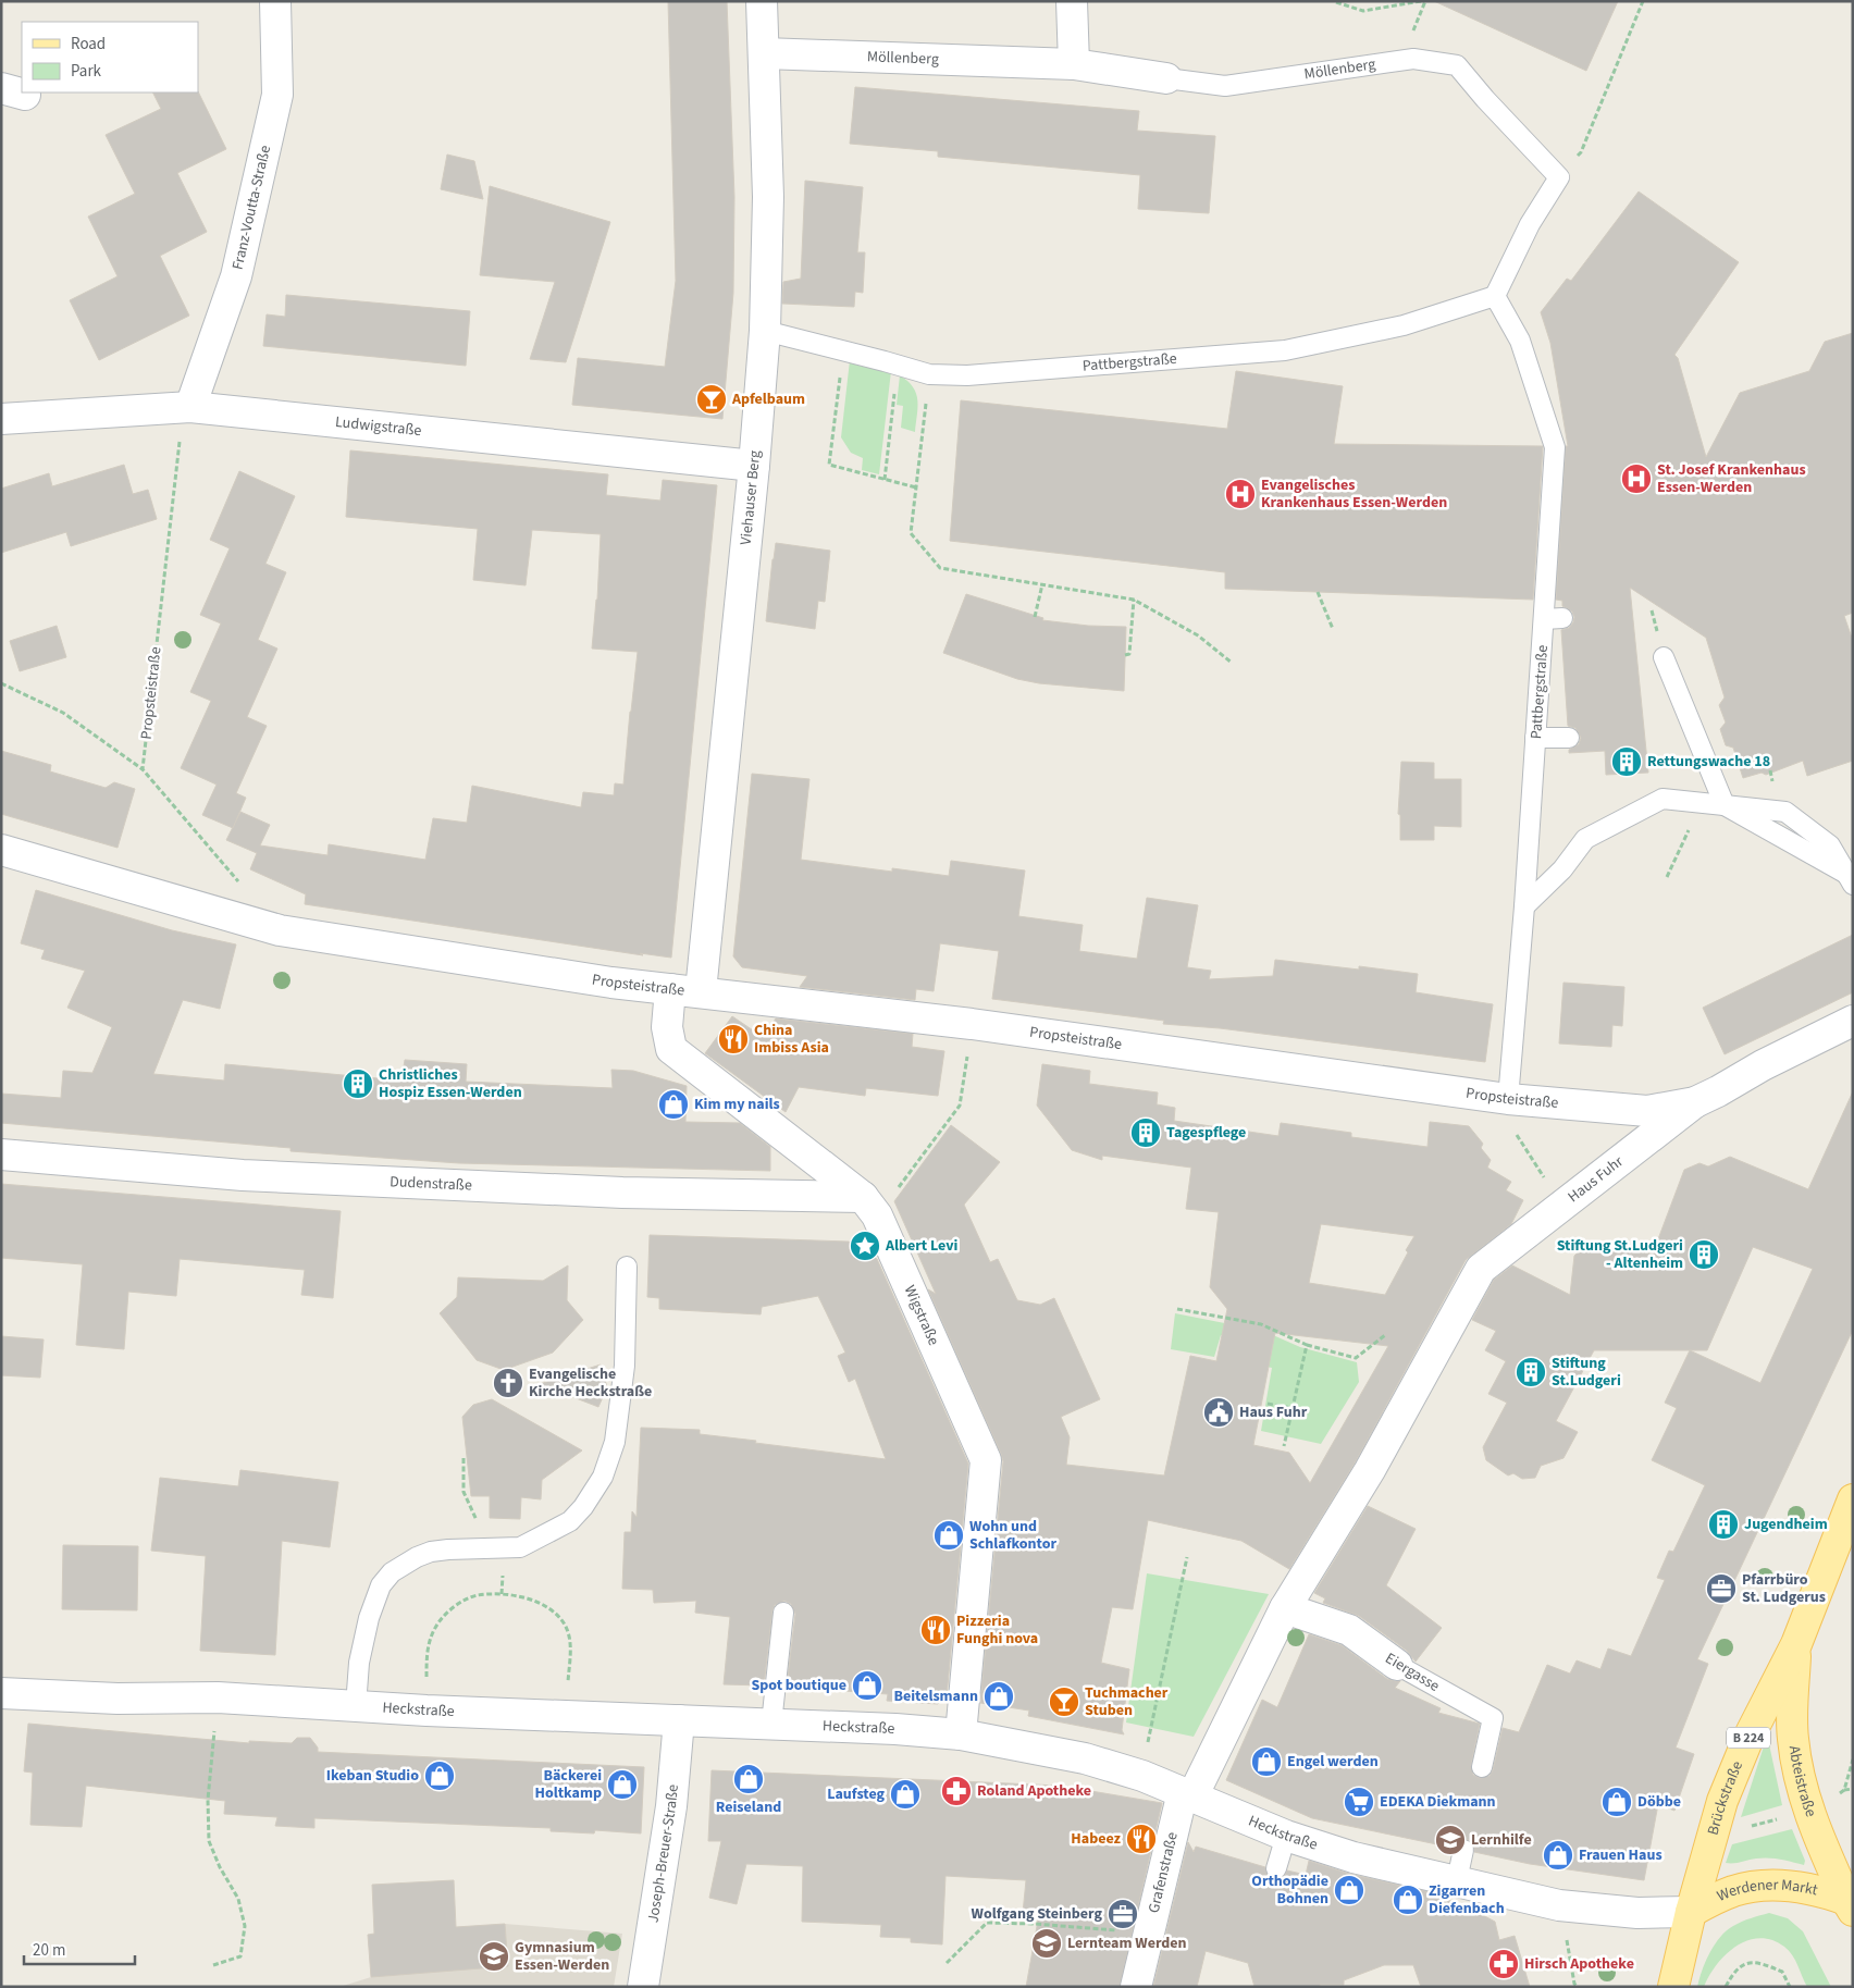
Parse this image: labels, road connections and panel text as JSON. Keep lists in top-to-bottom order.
{
  "streets": {
    "main road": [
      "B 224",
      "Abteistraße",
      "Brückstraße",
      "Werdener Markt"
    ],
    "street": [
      "Möllenberg",
      "Franz-Voutta-Straße",
      "Ludwigstraße",
      "Viehauser Berg",
      "Propsteistraße",
      "Haus Fuhr",
      "Dudenstraße",
      "Wigstraße",
      "Eiergasse",
      "Heckstraße",
      "Joseph-Breuer-Straße",
      "Grafenstraße"
    ],
    "lane": ["Pattbergstraße"]
  },
  "crossings": [
    ["Möllenberg", "Viehauser Berg"],
    ["Franz-Voutta-Straße", "Ludwigstraße"],
    ["Franz-Voutta-Straße", "Propsteistraße"],
    ["Pattbergstraße", "Viehauser Berg"],
    ["Pattbergstraße", "Propsteistraße"],
    ["Ludwigstraße", "Viehauser Berg"],
    ["Ludwigstraße", "Propsteistraße"],
    ["Viehauser Berg", "Propsteistraße"],
    ["Propsteistraße", "Haus Fuhr"],
    ["Propsteistraße", "Wigstraße"],
    ["Haus Fuhr", "Eiergasse"],
    ["Haus Fuhr", "Heckstraße"],
    ["Haus Fuhr", "Grafenstraße"],
    ["Dudenstraße", "Wigstraße"],
    ["Wigstraße", "Heckstraße"],
    ["Heckstraße", "Brückstraße"],
    ["Heckstraße", "Joseph-Breuer-Straße"],
    ["Heckstraße", "Grafenstraße"],
    ["Heckstraße", "Werdener Markt"],
    ["Abteistraße", "Brückstraße"],
    ["Abteistraße", "Werdener Markt"],
    ["Brückstraße", "Werdener Markt"]
  ],
  "places": {
    "bar": ["Apfelbaum", "Tuchmacher Stuben"],
    "hospital": ["St. Josef Krankenhaus Essen-Werden", "Evangelisches Krankenhaus Essen-Werden"],
    "building": [
      "Rettungswache 18",
      "Christliches Hospiz Essen-Werden",
      "Tagespflege",
      "Stiftung St.Ludgeri - Altenheim",
      "Stiftung St.Ludgeri",
      "Jugendheim"
    ],
    "restaurant": ["China Imbiss Asia", "Pizzeria Funghi nova", "Habeez"],
    "shop": [
      "Kim my nails",
      "Wohn und Schlafkontor",
      "Spot boutique",
      "Beitelsmann",
      "Engel werden",
      "Ikeban Studio",
      "Reiseland",
      "Bäckerei Holtkamp",
      "Laufsteg",
      "Döbbe",
      "Frauen Haus",
      "Orthopädie Bohnen",
      "Zigarren Diefenbach"
    ],
    "place": ["Albert Levi"],
    "church": ["Evangelische Kirche Heckstraße"],
    "public building": ["Haus Fuhr"],
    "office": ["Pfarrbüro St. Ludgerus", "Wolfgang Steinberg"],
    "pharmacy": ["Roland Apotheke", "Hirsch Apotheke"],
    "supermarket": ["EDEKA Diekmann"],
    "school or university": ["Lernhilfe", "Lernteam Werden", "Gymnasium Essen-Werden"]
  },
  "legend": ["Road", "Park"],
  "scale_bar": "20 m"
}
